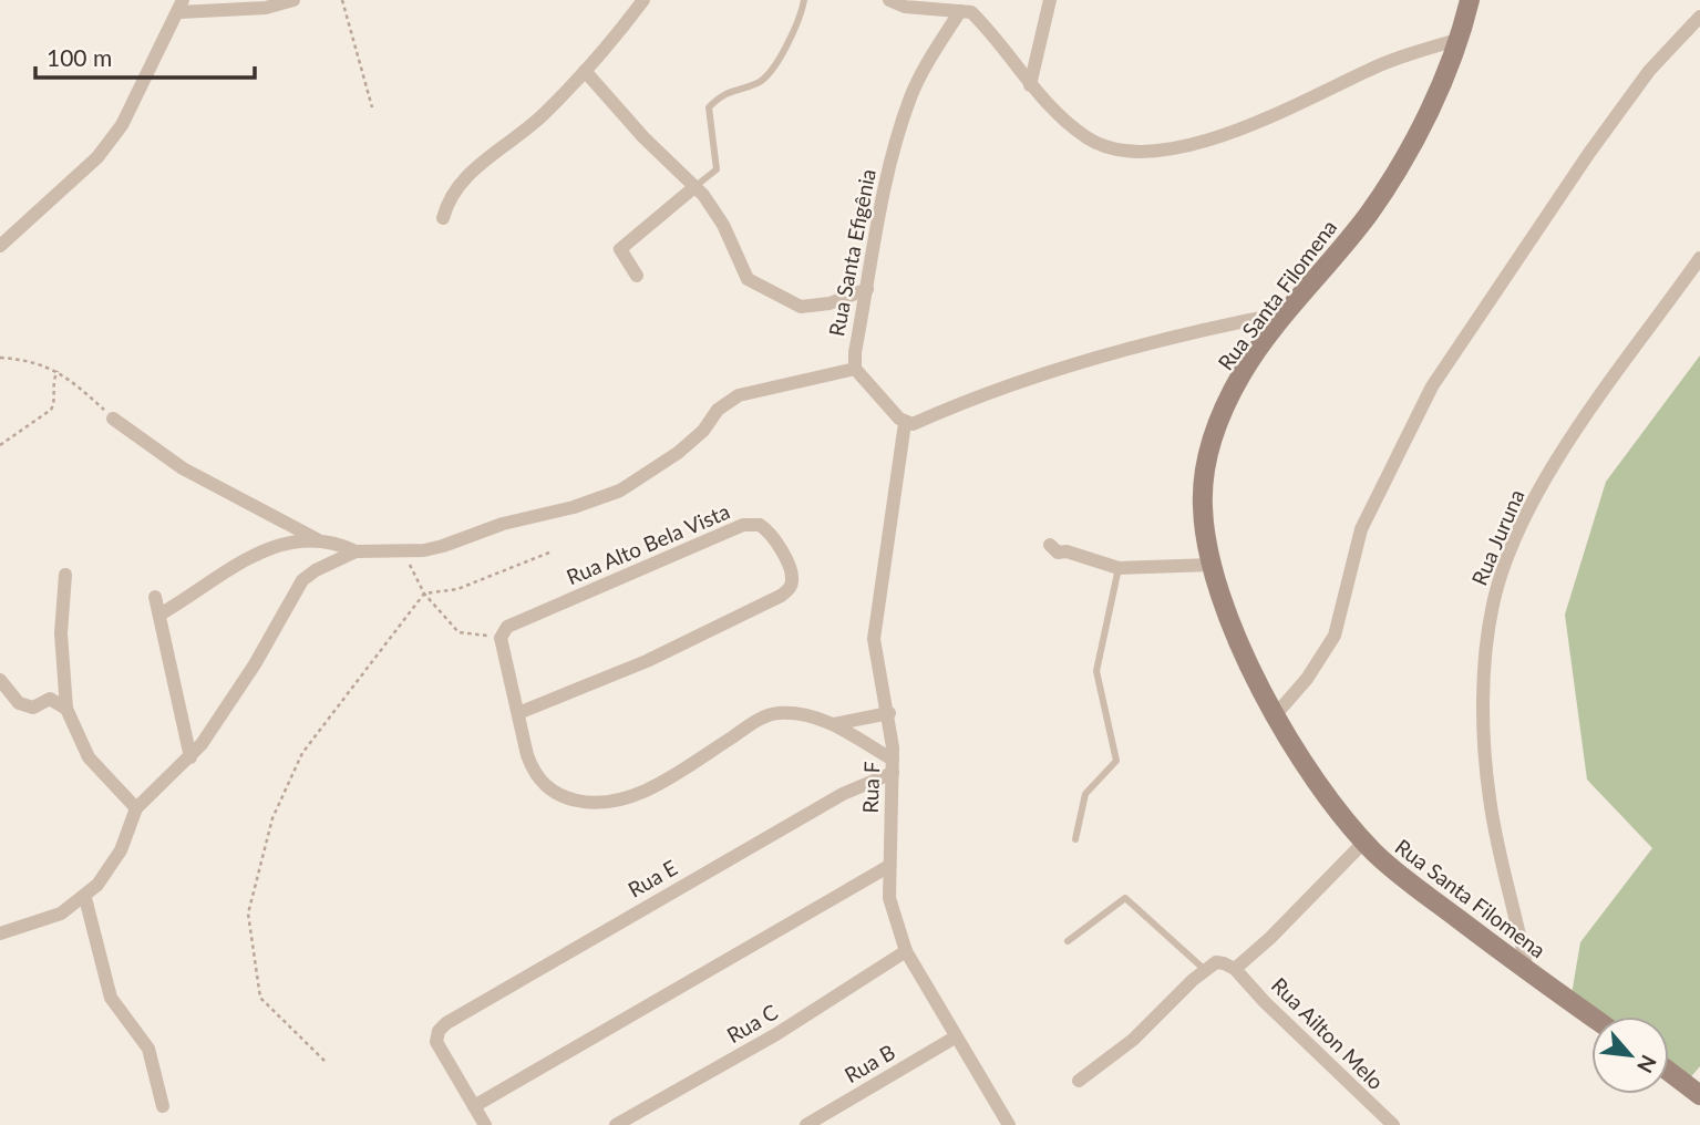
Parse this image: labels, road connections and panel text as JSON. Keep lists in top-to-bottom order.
{
  "streets": {
    "main road": ["Rua Santa Filomena"],
    "street": [
      "Rua Santa Efigênia",
      "Rua Juruna",
      "Rua Alto Bela Vista",
      "Rua F",
      "Rua E",
      "Rua C",
      "Rua Ailton Melo",
      "Rua B"
    ]
  },
  "crossings": [
    ["Rua Santa Efigênia", "Rua F"],
    ["Rua Santa Filomena", "Rua Juruna"],
    ["Rua F", "Rua E"],
    ["Rua F", "Rua C"],
    ["Rua F", "Rua B"]
  ],
  "scale_bar": "100 m",
  "north": "bottom right"
}
